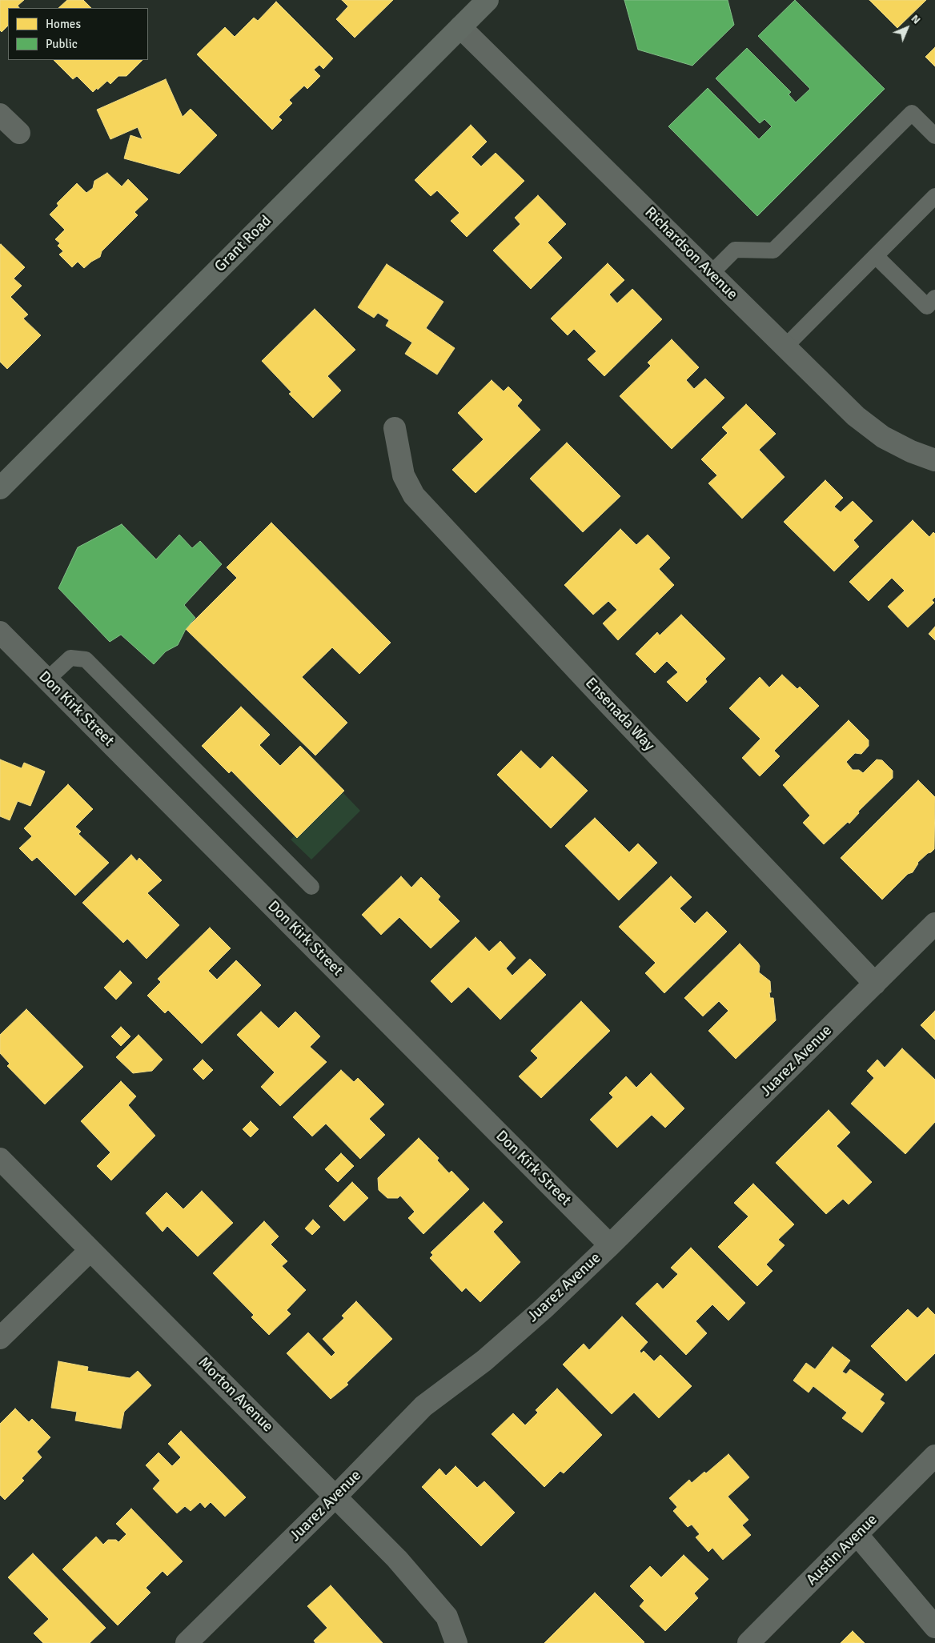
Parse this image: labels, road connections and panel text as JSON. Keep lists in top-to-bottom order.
{
  "streets": {
    "main road": ["Grant Road"],
    "street": [
      "Richardson Avenue",
      "Don Kirk Street",
      "Ensenada Way",
      "Juarez Avenue",
      "Morton Avenue",
      "Austin Avenue"
    ]
  },
  "crossings": [
    ["Grant Road", "Richardson Avenue"],
    ["Don Kirk Street", "Juarez Avenue"],
    ["Ensenada Way", "Juarez Avenue"],
    ["Juarez Avenue", "Morton Avenue"]
  ],
  "legend": ["Homes", "Public"],
  "north": "top right"
}
